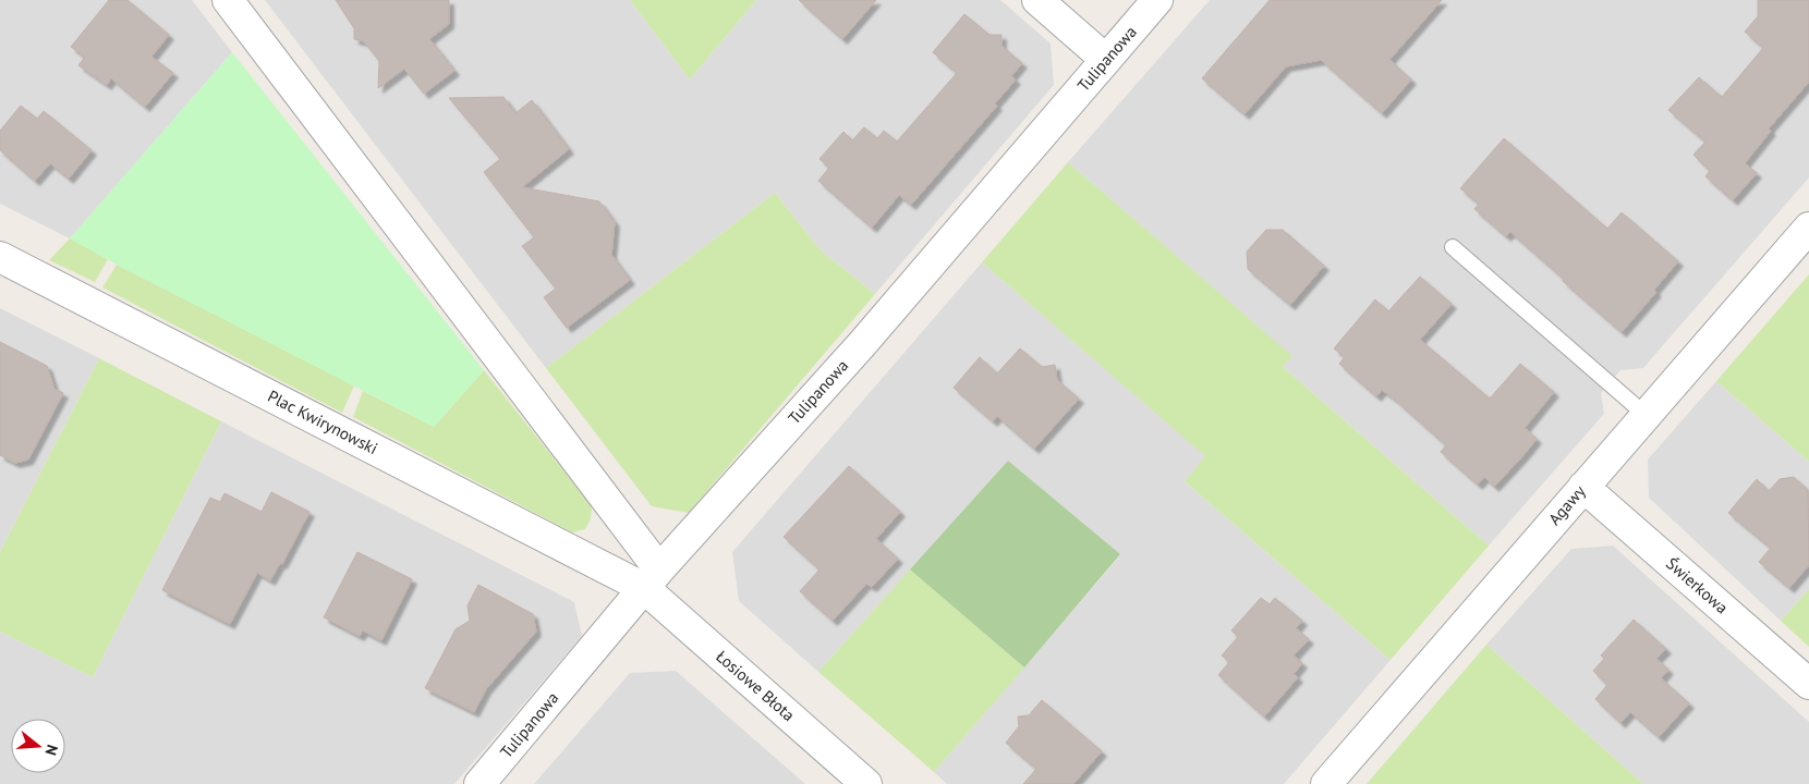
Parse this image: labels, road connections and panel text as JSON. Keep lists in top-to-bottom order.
{
  "streets": {
    "street": [
      "Tulipanowa",
      "Plac Kwirynowski",
      "Agawy",
      "Świerkowa",
      "Łosiowe Błota"
    ]
  },
  "crossings": [
    ["Tulipanowa", "Plac Kwirynowski"],
    ["Tulipanowa", "Łosiowe Błota"],
    ["Plac Kwirynowski", "Łosiowe Błota"],
    ["Agawy", "Świerkowa"]
  ],
  "north": "right"
}
